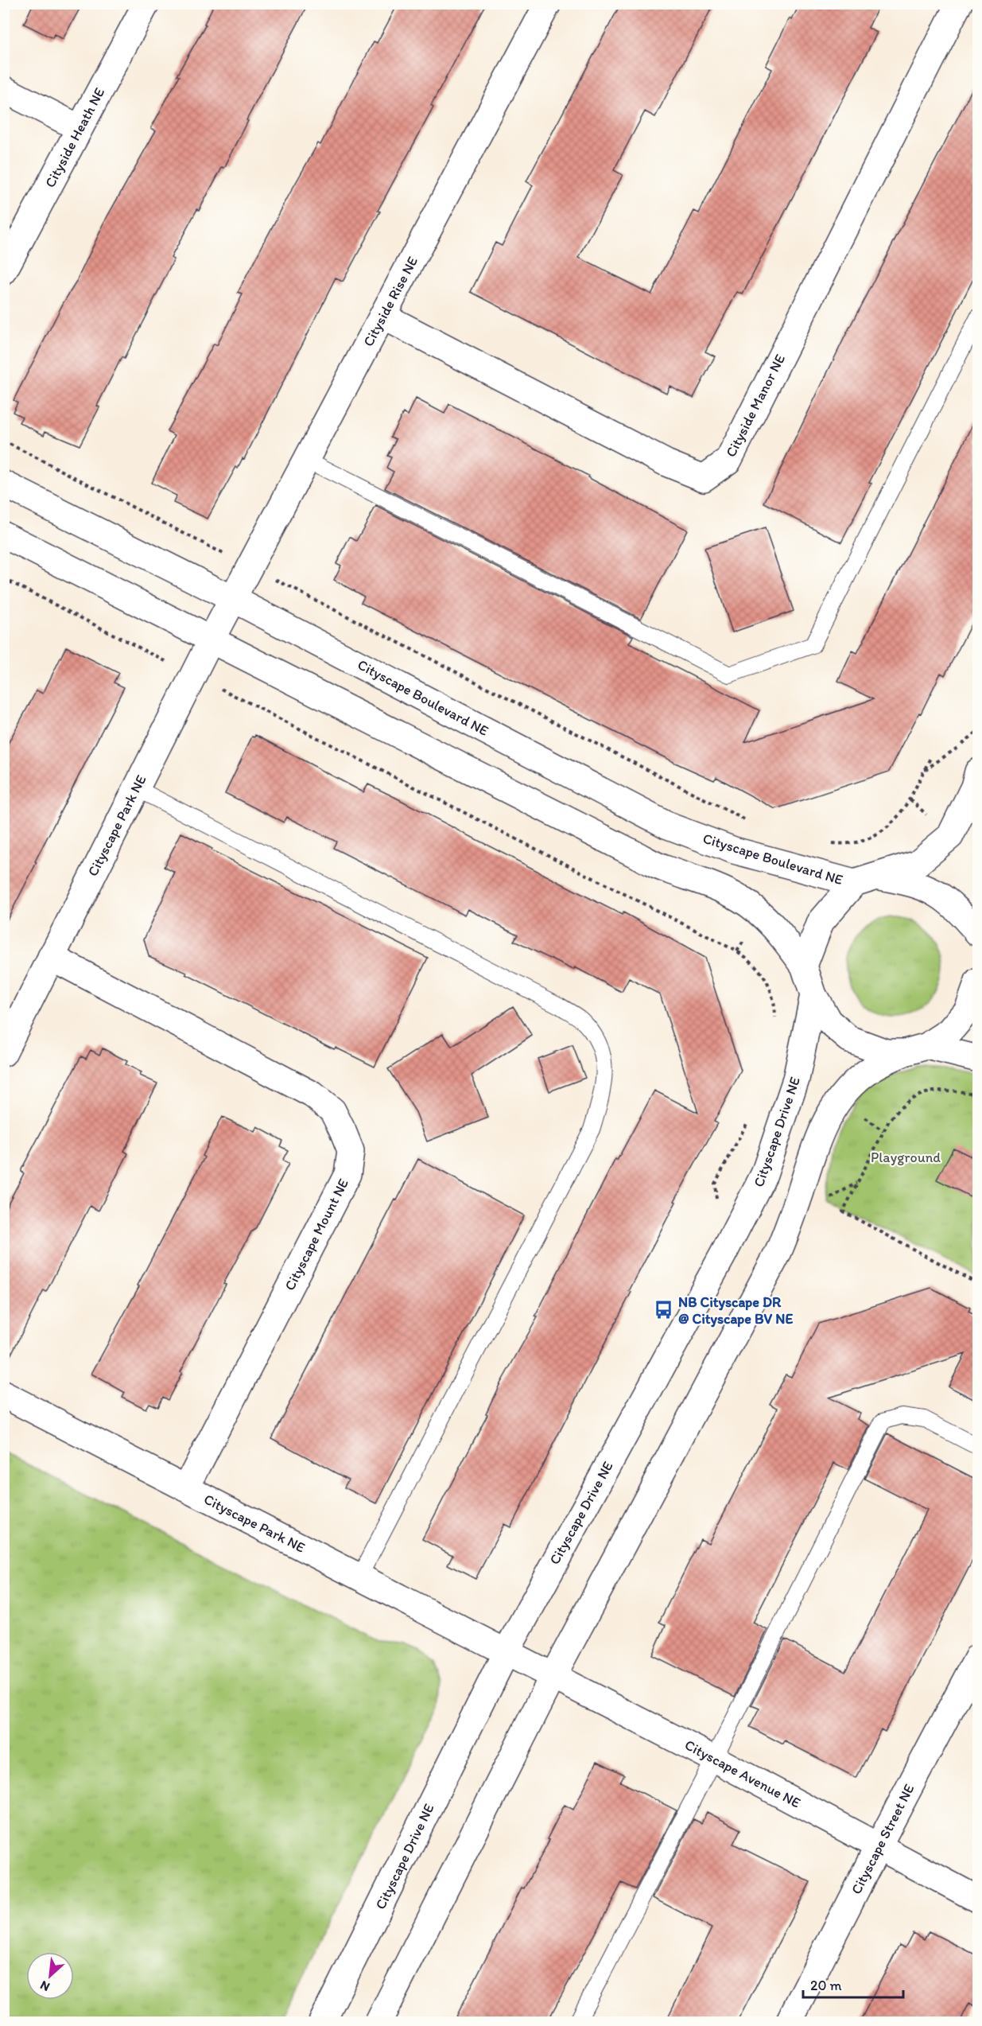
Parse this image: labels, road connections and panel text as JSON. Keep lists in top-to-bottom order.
{
  "streets": {
    "street": [
      "Cityside Heath NE",
      "Cityside Rise NE",
      "Cityside Manor NE",
      "Cityscape Boulevard NE",
      "Cityscape Park NE",
      "Cityscape Drive NE",
      "Cityscape Mount NE",
      "Cityscape Avenue NE",
      "Cityscape Street NE"
    ]
  },
  "crossings": [
    ["Cityside Rise NE", "Cityside Manor NE"],
    ["Cityside Rise NE", "Cityscape Boulevard NE"],
    ["Cityside Rise NE", "Cityscape Park NE"],
    ["Cityscape Boulevard NE", "Cityscape Park NE"],
    ["Cityscape Park NE", "Cityscape Drive NE"],
    ["Cityscape Park NE", "Cityscape Mount NE"],
    ["Cityscape Park NE", "Cityscape Avenue NE"],
    ["Cityscape Drive NE", "Cityscape Avenue NE"],
    ["Cityscape Avenue NE", "Cityscape Street NE"]
  ],
  "parks": ["Playground"],
  "places": {
    "bus stop": ["NB Cityscape DR @ Cityscape BV NE"]
  },
  "scale_bar": "20 m",
  "north": "bottom left"
}
